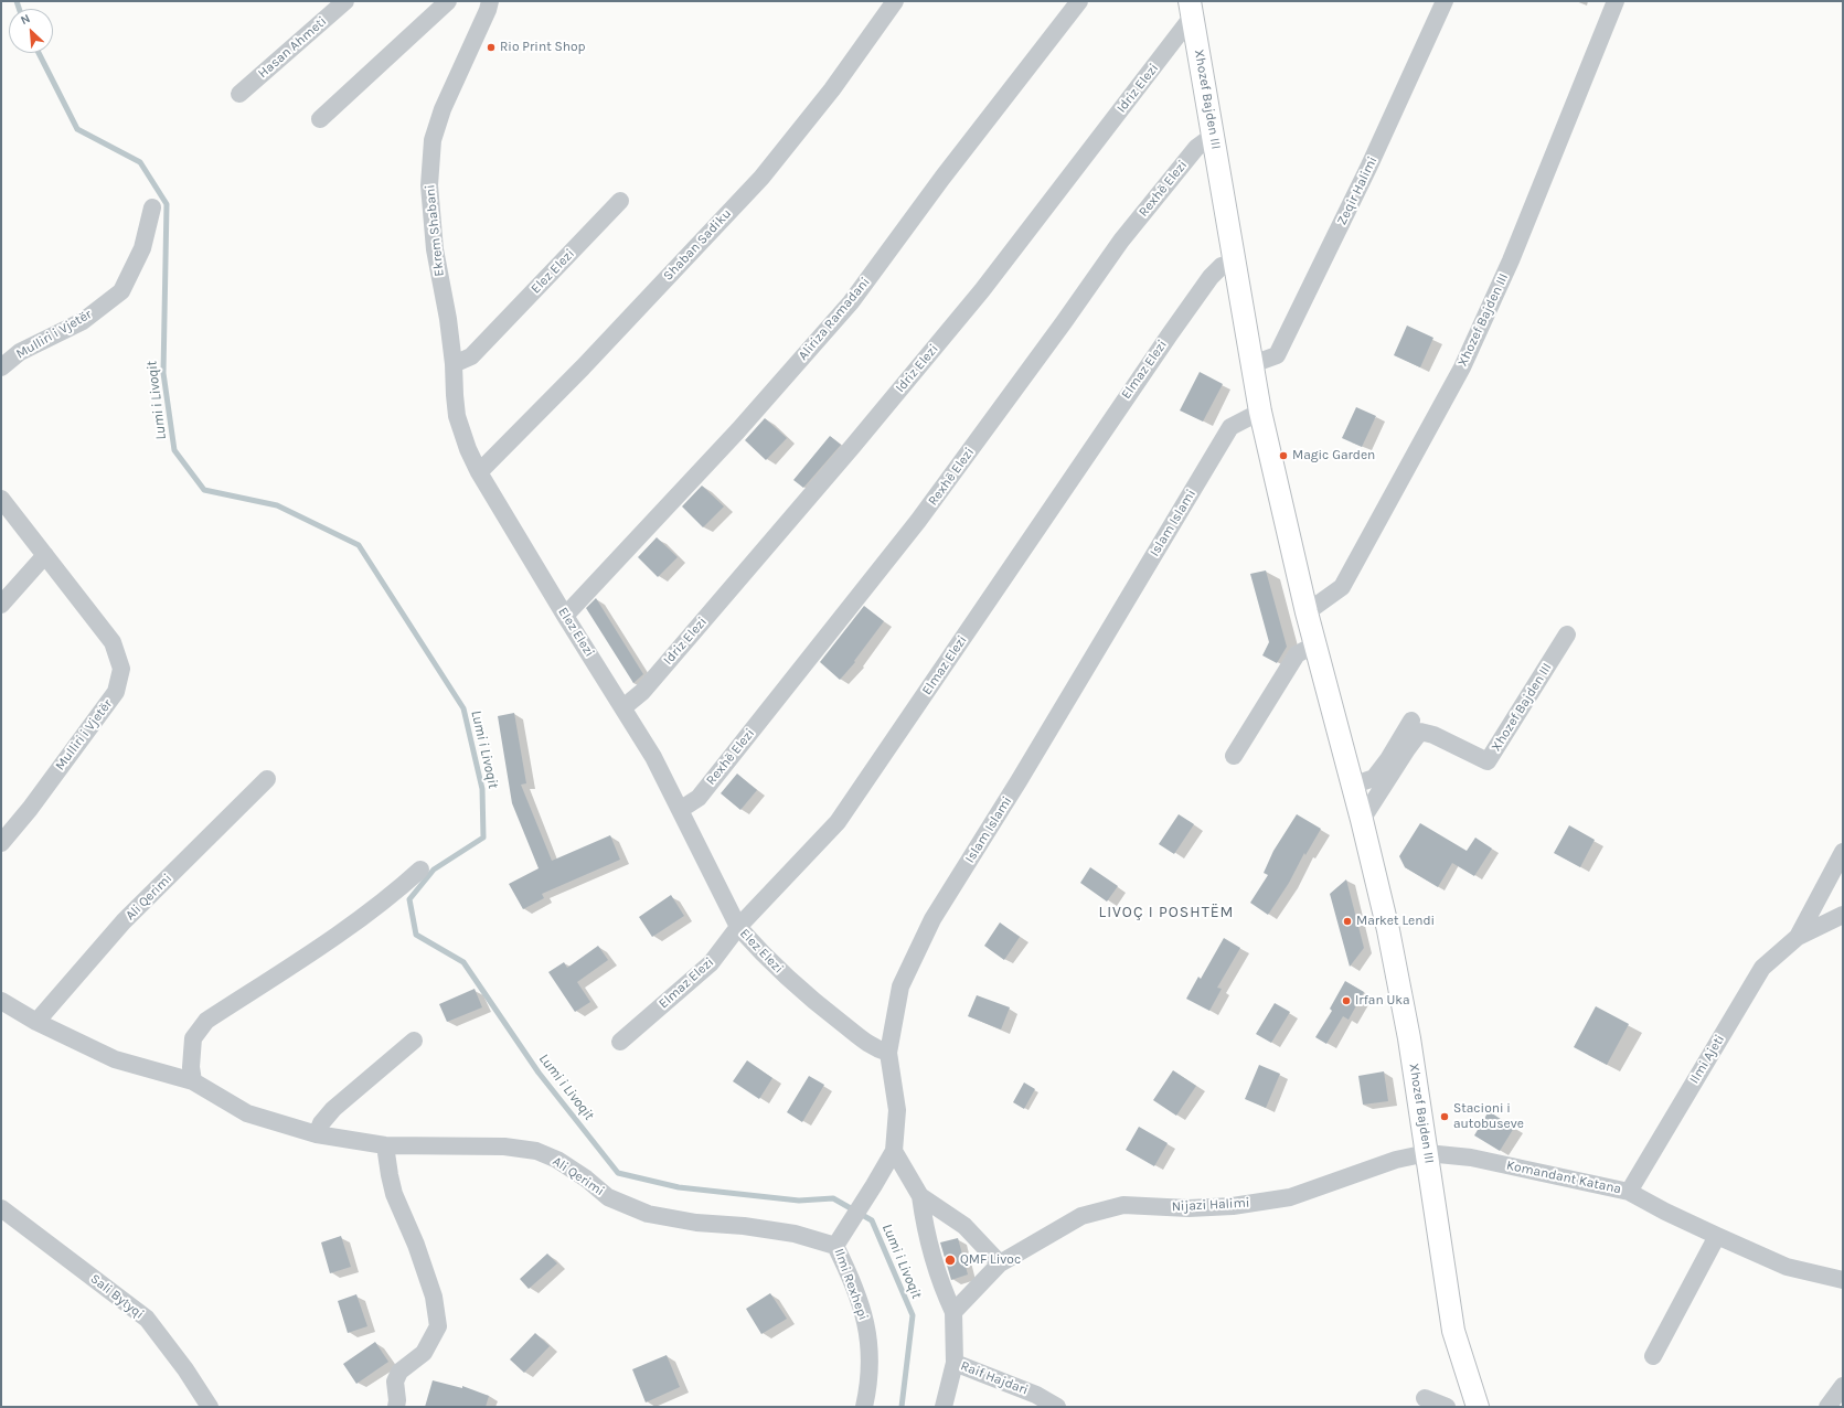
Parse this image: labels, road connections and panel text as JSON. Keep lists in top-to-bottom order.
{
  "streets": {
    "main road": ["Xhozef Bajden III"],
    "street": [
      "Hasan Ahmeti",
      "Idriz Elezi",
      "Rexhë Elezi",
      "Zeqir Halimi",
      "Ekrem Shabani",
      "Shaban Sadiku",
      "Elez Elezi",
      "Aliriza Ramadani",
      "Mulliri i Vjetër",
      "Elmaz Elezi",
      "Islam Islami",
      "Ali Qerimi",
      "Ilmi Ajeti",
      "Komandant Katana",
      "Nijazi Halimi",
      "Ilmi Rexhepi",
      "Sali Bytyqi",
      "Raif Hajdari"
    ]
  },
  "crossings": [
    ["Idriz Elezi", "Xhozef Bajden III"],
    ["Idriz Elezi", "Elez Elezi"],
    ["Xhozef Bajden III", "Rexhë Elezi"],
    ["Xhozef Bajden III", "Zeqir Halimi"],
    ["Xhozef Bajden III", "Elmaz Elezi"],
    ["Xhozef Bajden III", "Islam Islami"],
    ["Xhozef Bajden III", "Komandant Katana"],
    ["Xhozef Bajden III", "Nijazi Halimi"],
    ["Rexhë Elezi", "Elez Elezi"],
    ["Ekrem Shabani", "Elez Elezi"],
    ["Shaban Sadiku", "Elez Elezi"],
    ["Elez Elezi", "Aliriza Ramadani"],
    ["Elez Elezi", "Elmaz Elezi"],
    ["Elez Elezi", "Islam Islami"],
    ["Islam Islami", "Ilmi Rexhepi"],
    ["Ali Qerimi", "Ilmi Rexhepi"],
    ["Ilmi Ajeti", "Komandant Katana"],
    ["Komandant Katana", "Nijazi Halimi"]
  ],
  "districts": ["LIVOÇ I POSHTËM"],
  "water": ["Lumi i Livoqit"],
  "places": [
    "Rio Print Shop",
    "Magic Garden",
    "Market Lendi",
    "Irfan Uka",
    "Stacioni i autobuseve",
    "QMF Livoc"
  ],
  "north": "top left"
}
